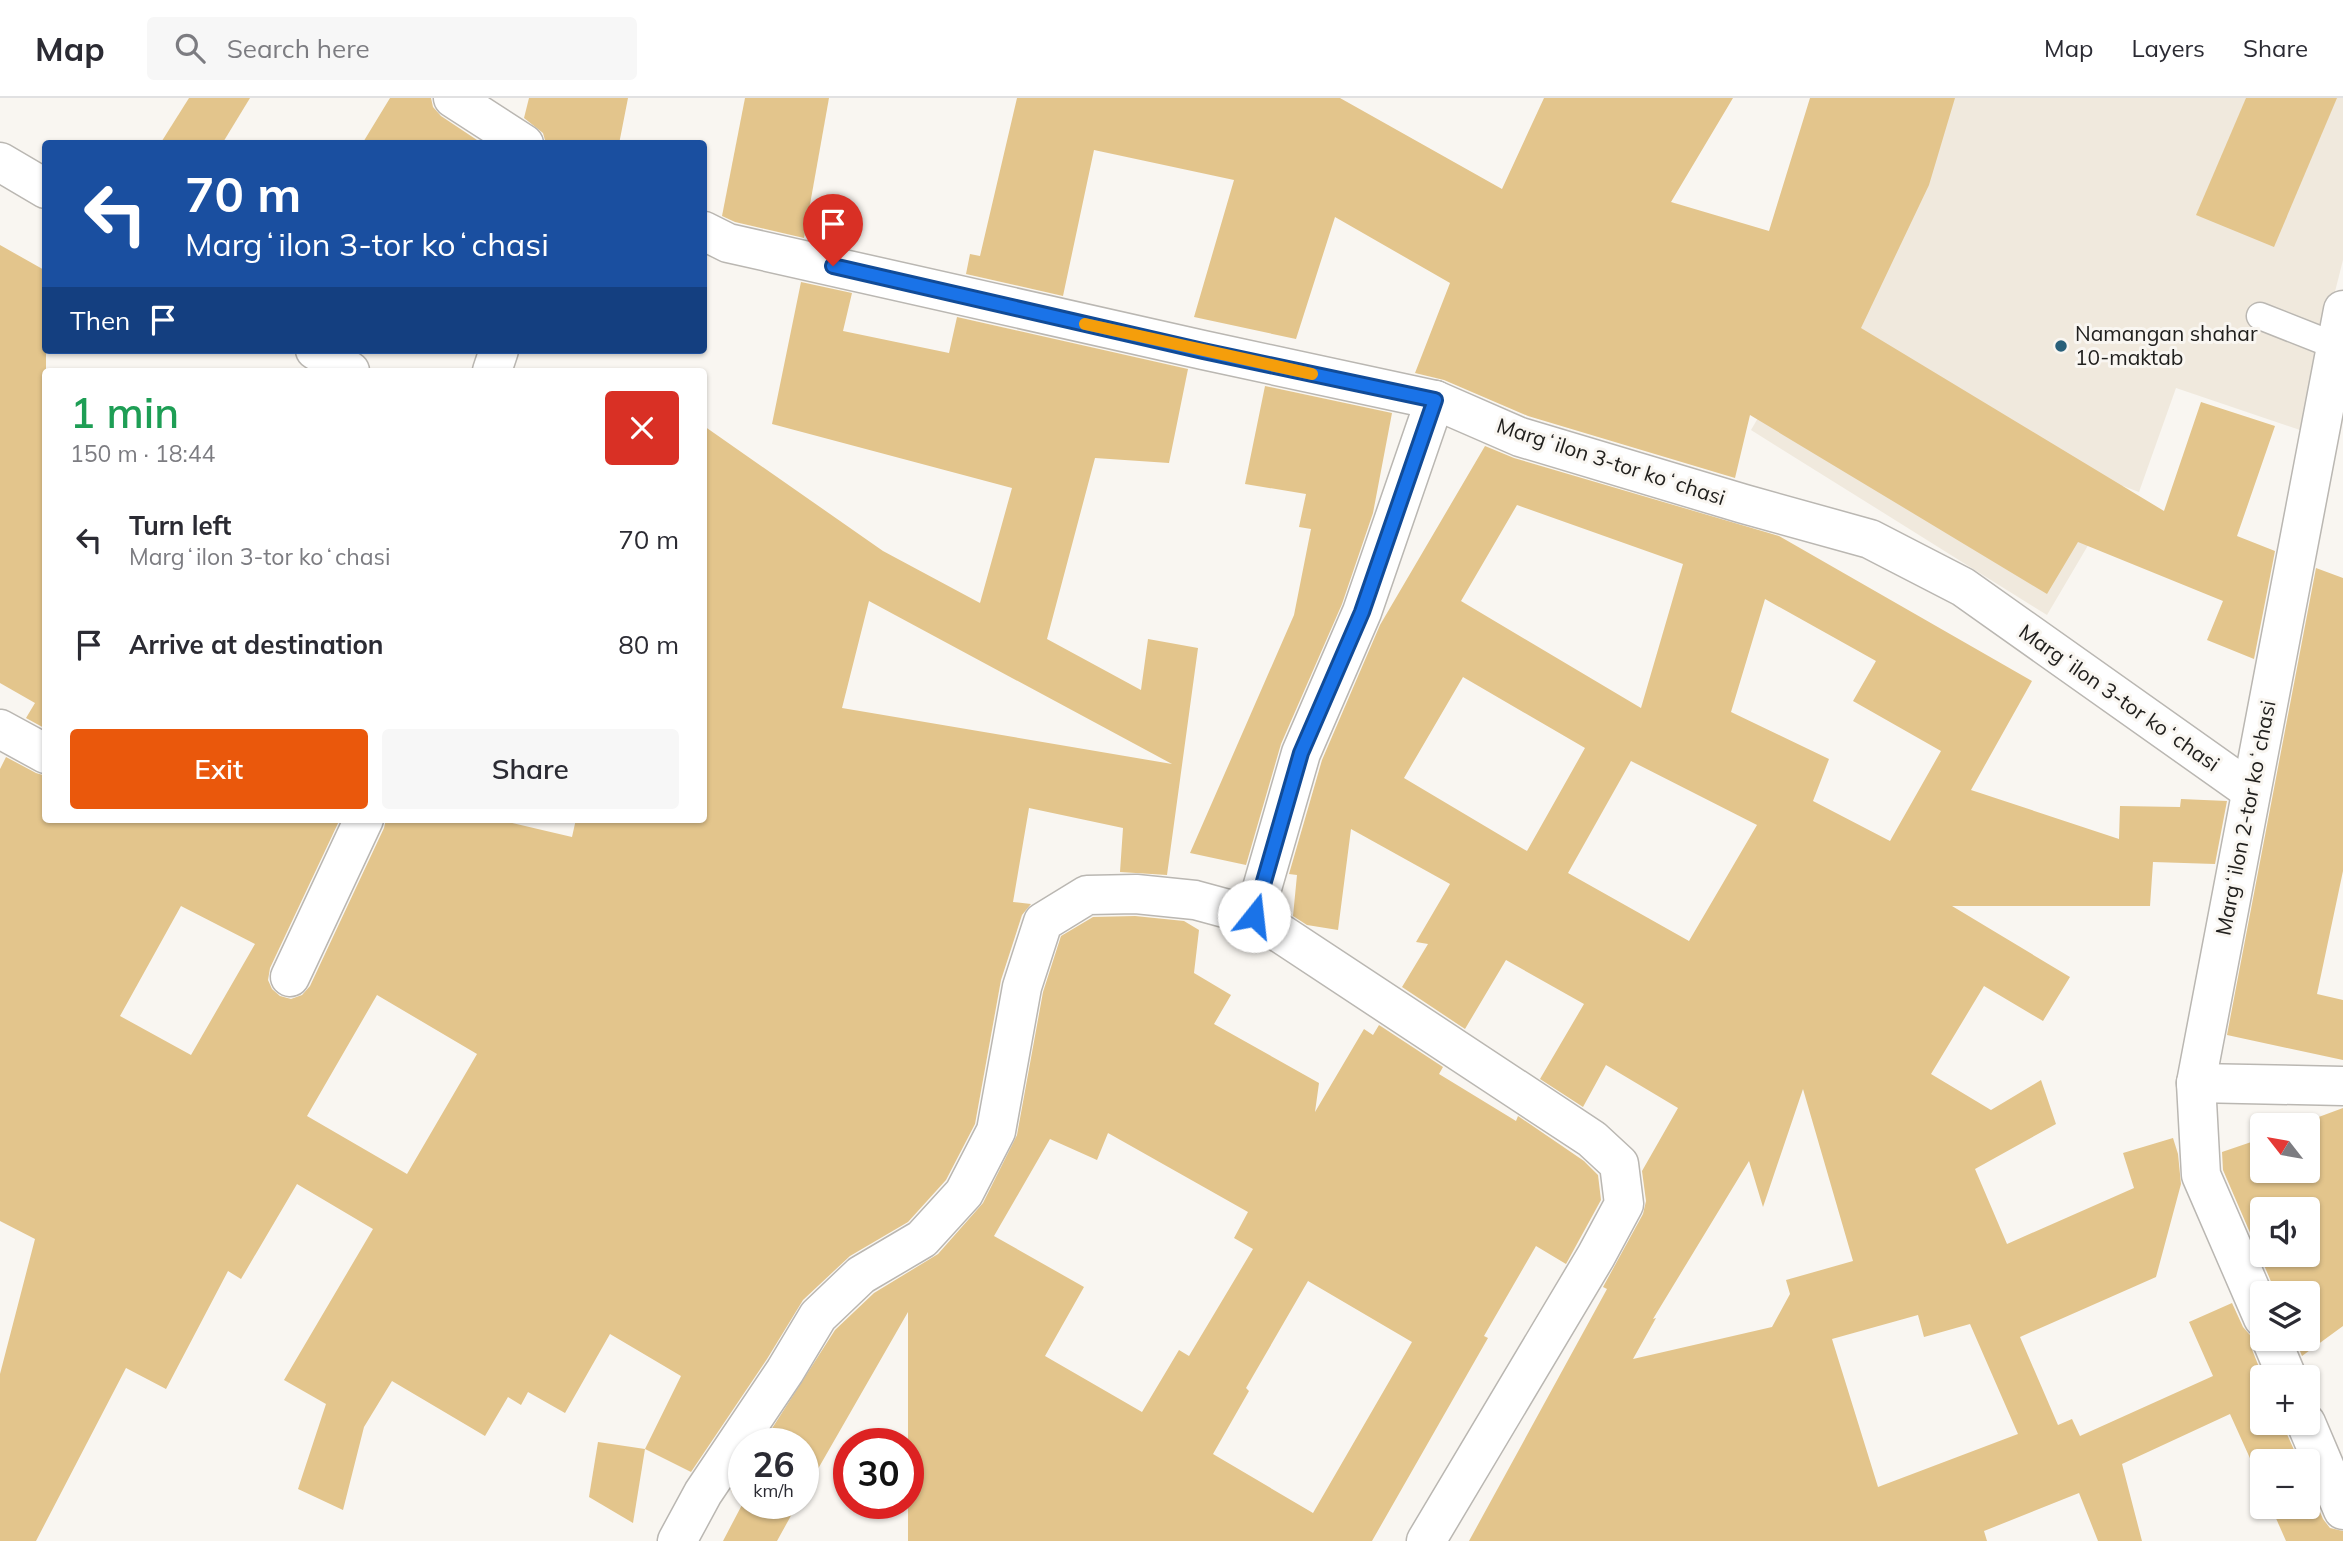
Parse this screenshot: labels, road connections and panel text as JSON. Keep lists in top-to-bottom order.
{
  "streets": {
    "street": ["Margʻilon 3-tor koʻchasi", "Margʻilon 2-tor koʻchasi"]
  },
  "crossings": [
    ["Margʻilon 3-tor koʻchasi", "Margʻilon 2-tor koʻchasi"]
  ],
  "places": ["Namangan shahar 10-maktab"],
  "north": "top left",
  "page": {
    "header": "Map",
    "search": "Search here",
    "nav": ["Map", "Layers", "Share"],
    "turn": ["70 m", "Margʻilon 3-tor koʻchasi"],
    "then": "Then",
    "heading": ["1 min", "150 m · 18:44"],
    "list": [
      {
        "name": "Turn left",
        "note": "Margʻilon 3-tor koʻchasi",
        "value": "70 m"
      },
      {
        "name": "Arrive at destination",
        "value": "80 m"
      }
    ],
    "buttons": ["Exit", "Share"],
    "map_buttons": ["+", "−"],
    "speed": "26 km/h",
    "limit": "30"
  }
}
